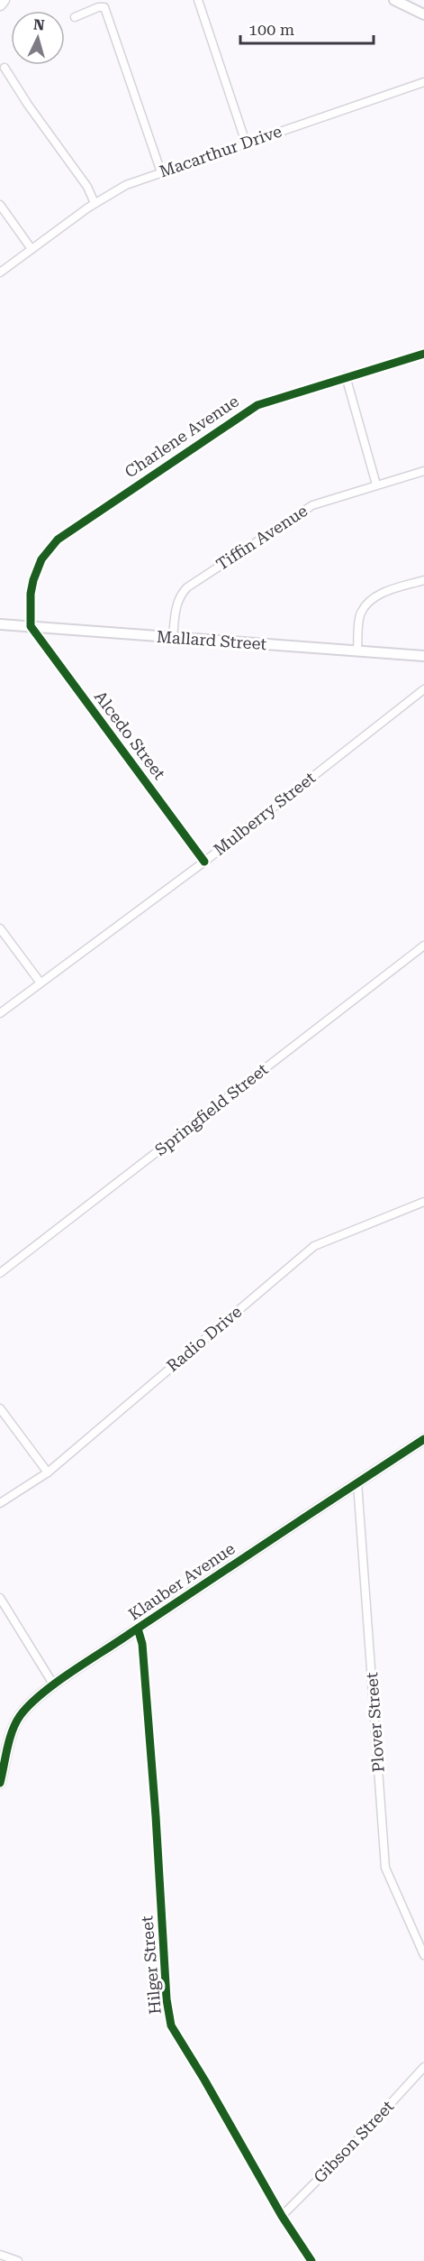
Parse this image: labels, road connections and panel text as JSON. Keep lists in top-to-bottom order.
{
  "streets": {
    "street": [
      "Macarthur Drive",
      "Charlene Avenue",
      "Tiffin Avenue",
      "Mallard Street",
      "Alcedo Street",
      "Mulberry Street",
      "Springfield Street",
      "Radio Drive",
      "Klauber Avenue",
      "Plover Street",
      "Hilger Street",
      "Gibson Street"
    ]
  },
  "crossings": [
    ["Charlene Avenue", "Mallard Street"],
    ["Charlene Avenue", "Alcedo Street"],
    ["Tiffin Avenue", "Mallard Street"],
    ["Mallard Street", "Alcedo Street"],
    ["Alcedo Street", "Mulberry Street"],
    ["Klauber Avenue", "Plover Street"],
    ["Klauber Avenue", "Hilger Street"],
    ["Hilger Street", "Gibson Street"]
  ],
  "scale_bar": "100 m",
  "north": "top"
}
